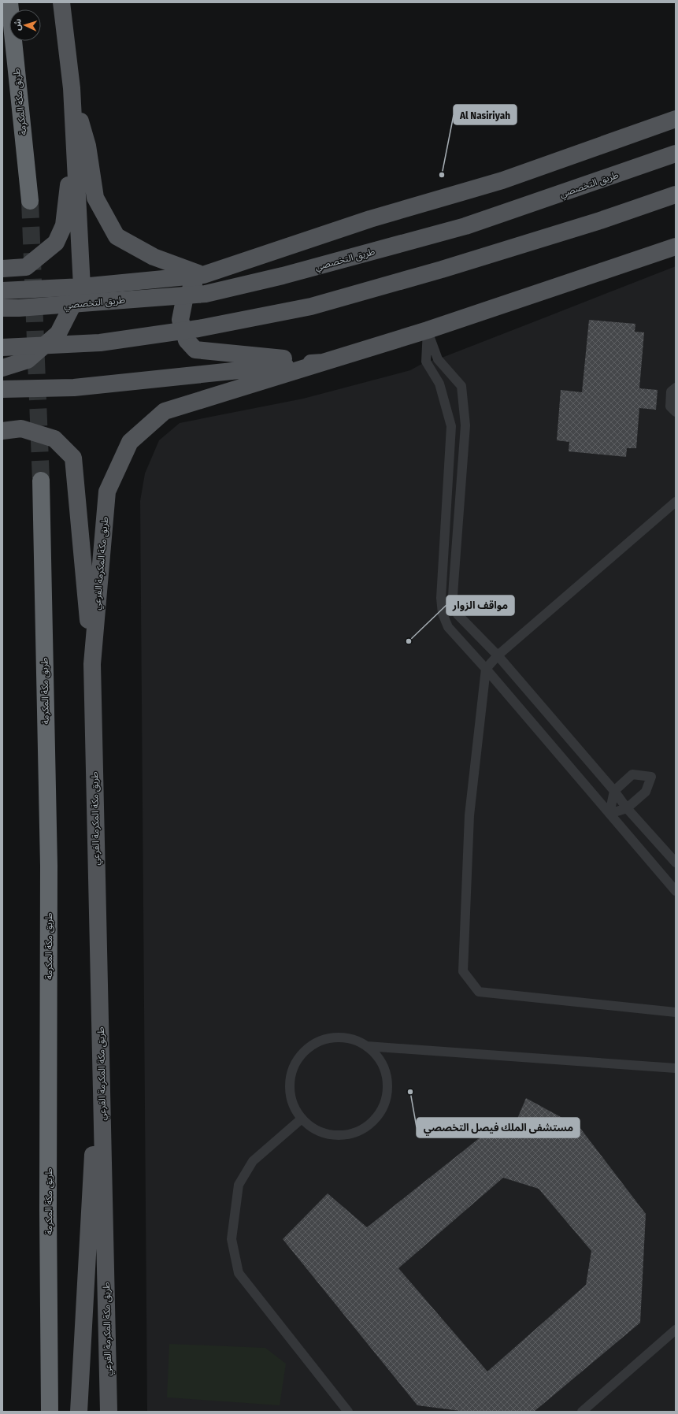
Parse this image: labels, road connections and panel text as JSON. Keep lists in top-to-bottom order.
{
  "streets": {
    "highway": ["طريق مكة المكرمة"],
    "main road": ["طريق التخصصي", "طريق مكة المكرمة الفرعي"]
  },
  "places": ["Al Nasiriyah", "مواقف الزوار", "مستشفى الملك فيصل التخصصي"],
  "north": "left"
}
